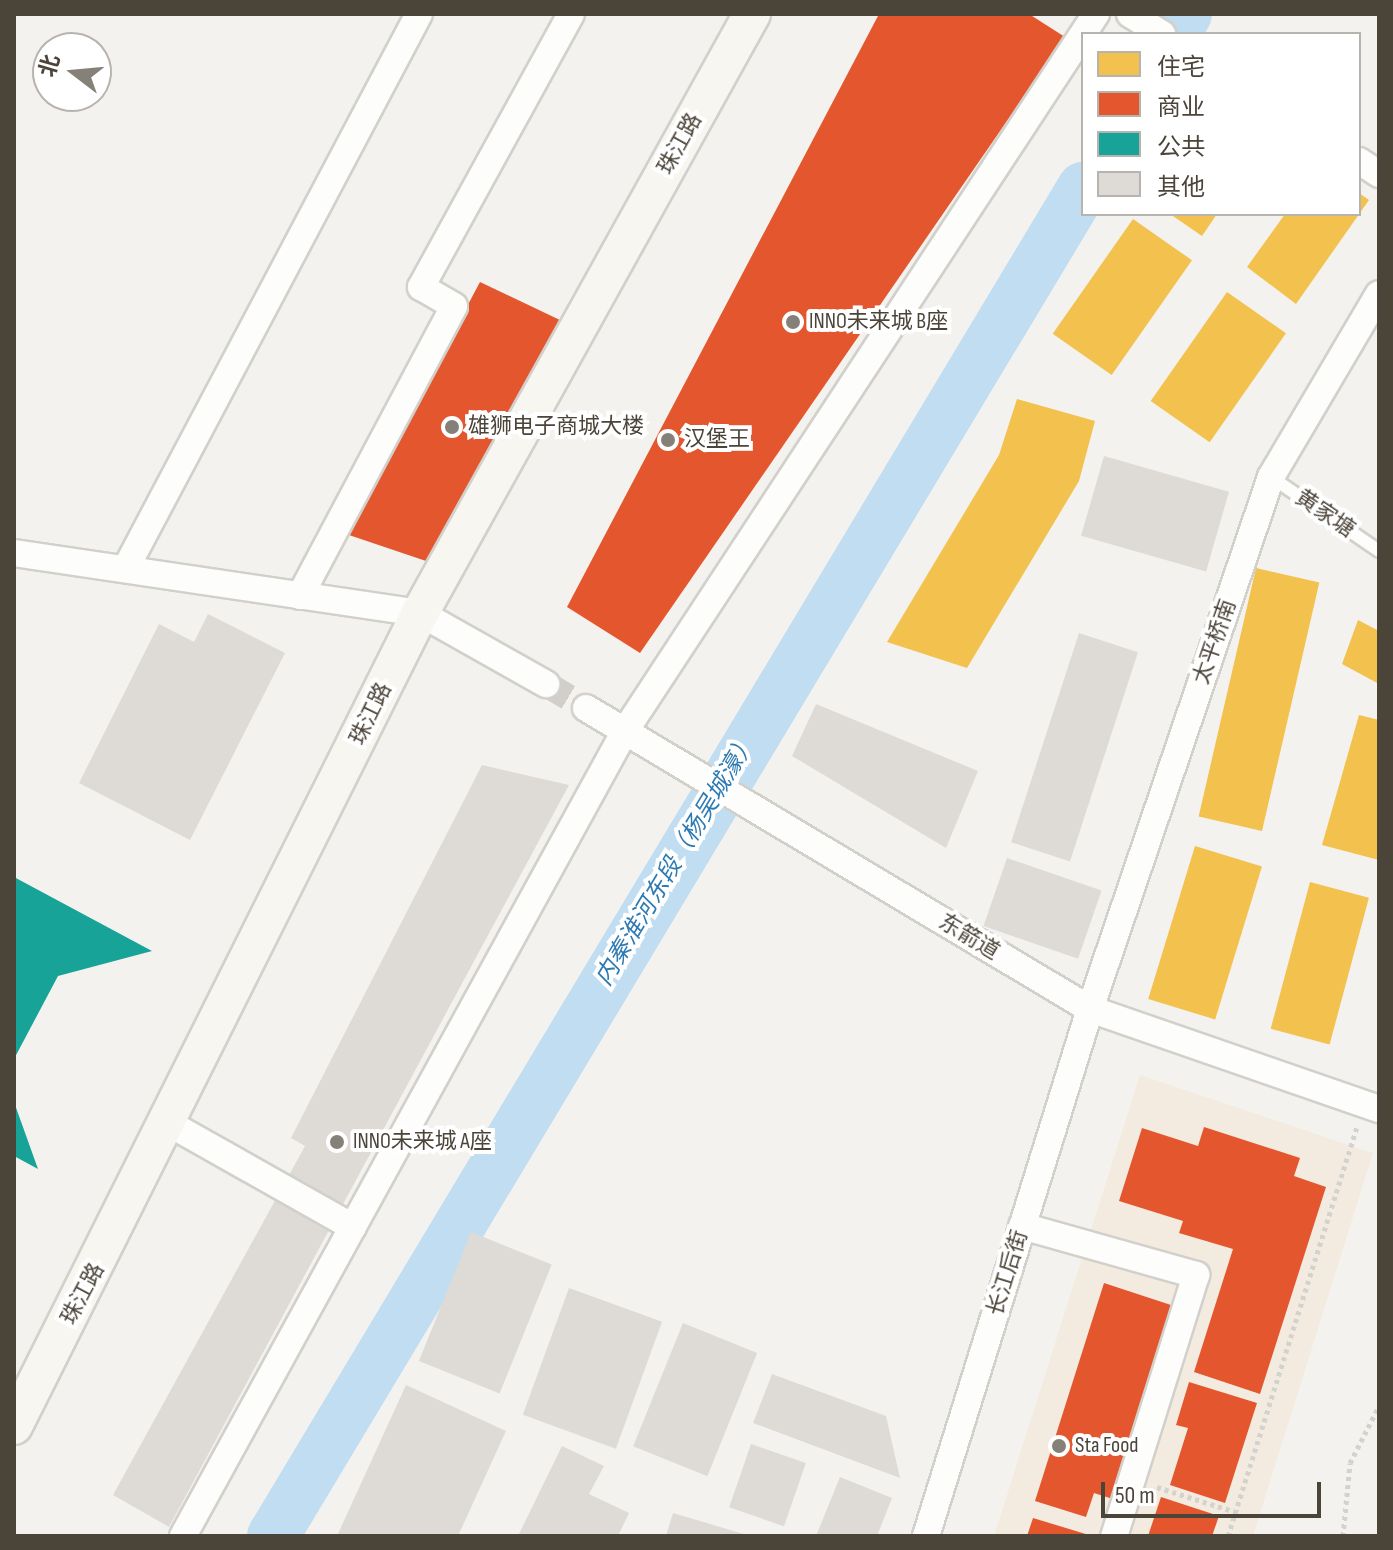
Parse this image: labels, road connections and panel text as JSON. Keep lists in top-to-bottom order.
{
  "streets": {
    "main road": ["珠江路"],
    "street": ["太平桥南", "东箭道", "长江后街"],
    "lane": ["黄家塘"]
  },
  "crossings": [
    ["黄家塘", "太平桥南"],
    ["太平桥南", "东箭道"],
    ["太平桥南", "长江后街"],
    ["东箭道", "长江后街"]
  ],
  "water": ["内秦淮河东段（杨吴城濠）"],
  "places": [
    "INNO未来城 B座",
    "雄狮电子商城大楼",
    "汉堡王",
    "INNO未来城 A座",
    "Sta Food"
  ],
  "legend": [
    "住宅",
    "商业",
    "公共",
    "其他"
  ],
  "scale_bar": "50 m",
  "north": "left"
}
